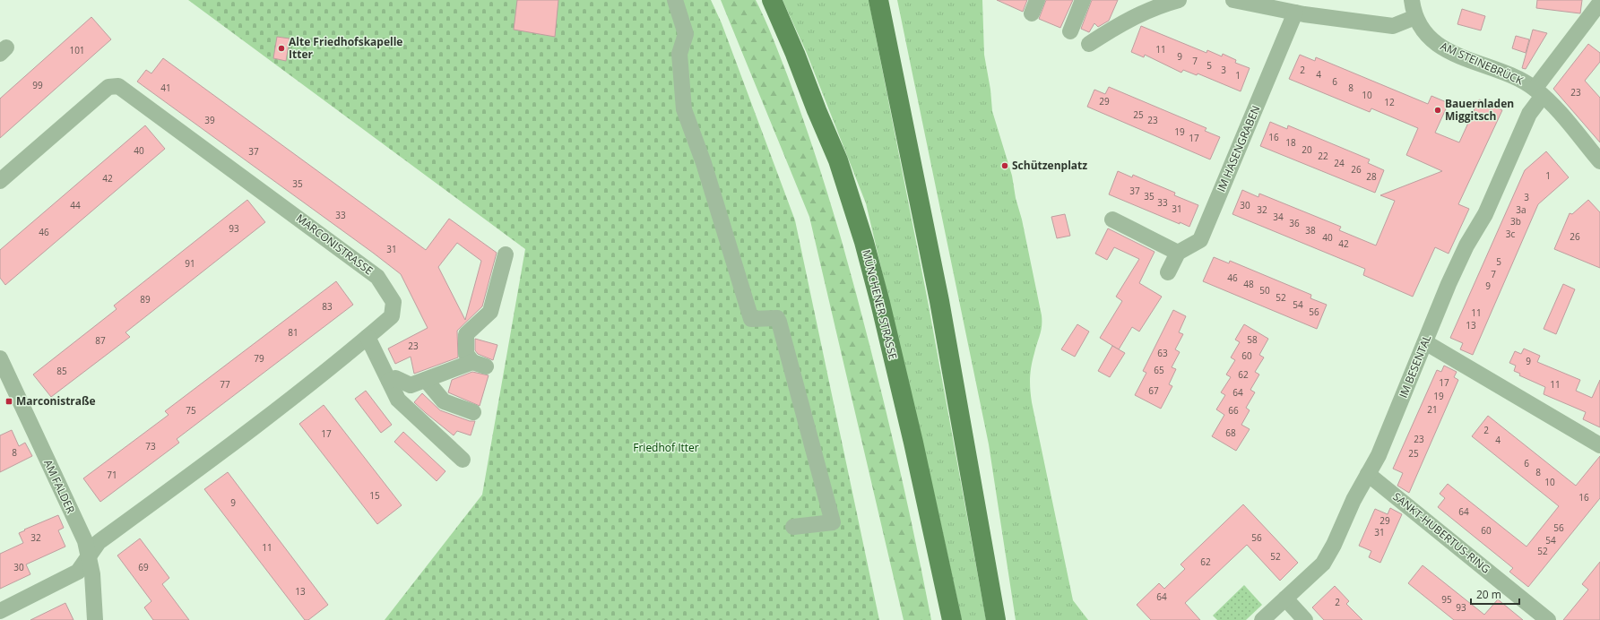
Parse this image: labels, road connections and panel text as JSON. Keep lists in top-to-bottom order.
{
  "streets": {
    "main road": ["MÜNCHENER STRASSE"],
    "street": [
      "AM STEINEBRÜCK",
      "IM HASENGRABEN",
      "MARCONISTRASSE",
      "IM BESENTAL",
      "AM FALDER",
      "SANKT-HUBERTUS-RING"
    ]
  },
  "crossings": [
    ["AM STEINEBRÜCK", "IM BESENTAL"],
    ["MARCONISTRASSE", "AM FALDER"],
    ["IM BESENTAL", "SANKT-HUBERTUS-RING"]
  ],
  "parks": ["Friedhof Itter"],
  "places": {
    "other": ["Alte Friedhofskapelle Itter", "Bauernladen Miggitsch", "Schützenplatz"],
    "transit": ["Marconistraße"]
  },
  "house_numbers": [
    "11",
    "101",
    "9",
    "7",
    "5",
    "3",
    "2",
    "4",
    "1",
    "6",
    "99",
    "41",
    "8",
    "23",
    "10",
    "29",
    "12",
    "25",
    "39",
    "23",
    "19",
    "16",
    "17",
    "18",
    "20",
    "40",
    "37",
    "22",
    "24",
    "26",
    "1",
    "28",
    "42",
    "35",
    "37",
    "35",
    "3",
    "33",
    "44",
    "30",
    "31",
    "32",
    "3a",
    "33",
    "34",
    "3b",
    "36",
    "93",
    "38",
    "46",
    "3c",
    "26",
    "40",
    "42",
    "31",
    "5",
    "91",
    "7",
    "46",
    "48",
    "9",
    "50",
    "52",
    "89",
    "54",
    "83",
    "56",
    "11",
    "13",
    "81",
    "58",
    "87",
    "23",
    "63",
    "60",
    "79",
    "9",
    "65",
    "85",
    "62",
    "17",
    "77",
    "11",
    "67",
    "64",
    "19",
    "21",
    "75",
    "66",
    "2",
    "68",
    "17",
    "23",
    "4",
    "73",
    "8",
    "25",
    "6",
    "8",
    "71",
    "10",
    "15",
    "16",
    "9",
    "64",
    "29",
    "56",
    "60",
    "31",
    "32",
    "56",
    "54",
    "11",
    "52",
    "52",
    "62",
    "30",
    "69",
    "13",
    "64",
    "95",
    "2",
    "93"
  ],
  "scale_bar": "20 m"
}
